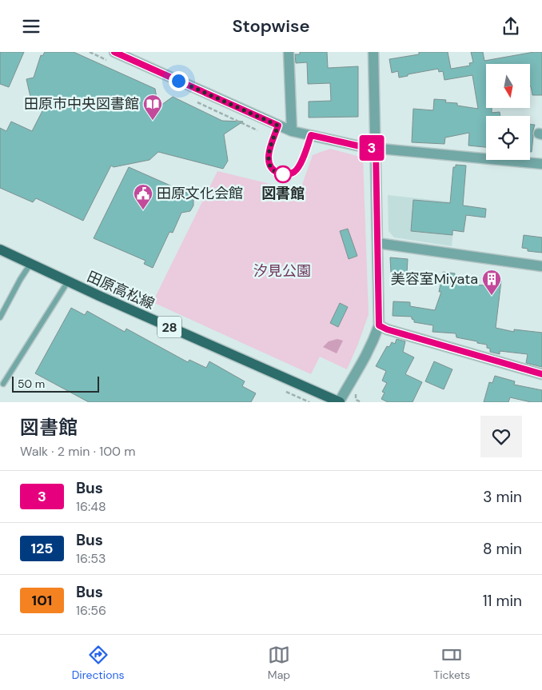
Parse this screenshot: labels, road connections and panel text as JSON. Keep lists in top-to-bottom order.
{
  "streets": {
    "main road": ["田原高松線", "28"]
  },
  "parks": ["汐見公園"],
  "places": {
    "library": ["田原市中央図書館"],
    "other": ["図書館"],
    "public building": ["田原文化会館"],
    "building": ["美容室Miyata"]
  },
  "lines": ["bus line 3"],
  "scale_bar": "50 m",
  "north": "bottom",
  "page": {
    "header": "Stopwise",
    "on_map": "3",
    "scale": "50 m",
    "heading": ["図書館", "Walk · 2 min · 100 m"],
    "list": [
      {
        "mark": "3",
        "name": "Bus",
        "note": "16:48",
        "value": "3 min"
      },
      {
        "mark": "125",
        "name": "Bus",
        "note": "16:53",
        "value": "8 min"
      },
      {
        "mark": "101",
        "name": "Bus",
        "note": "16:56",
        "value": "11 min"
      }
    ],
    "tabs": ["Directions", "Map", "Tickets"]
  }
}
